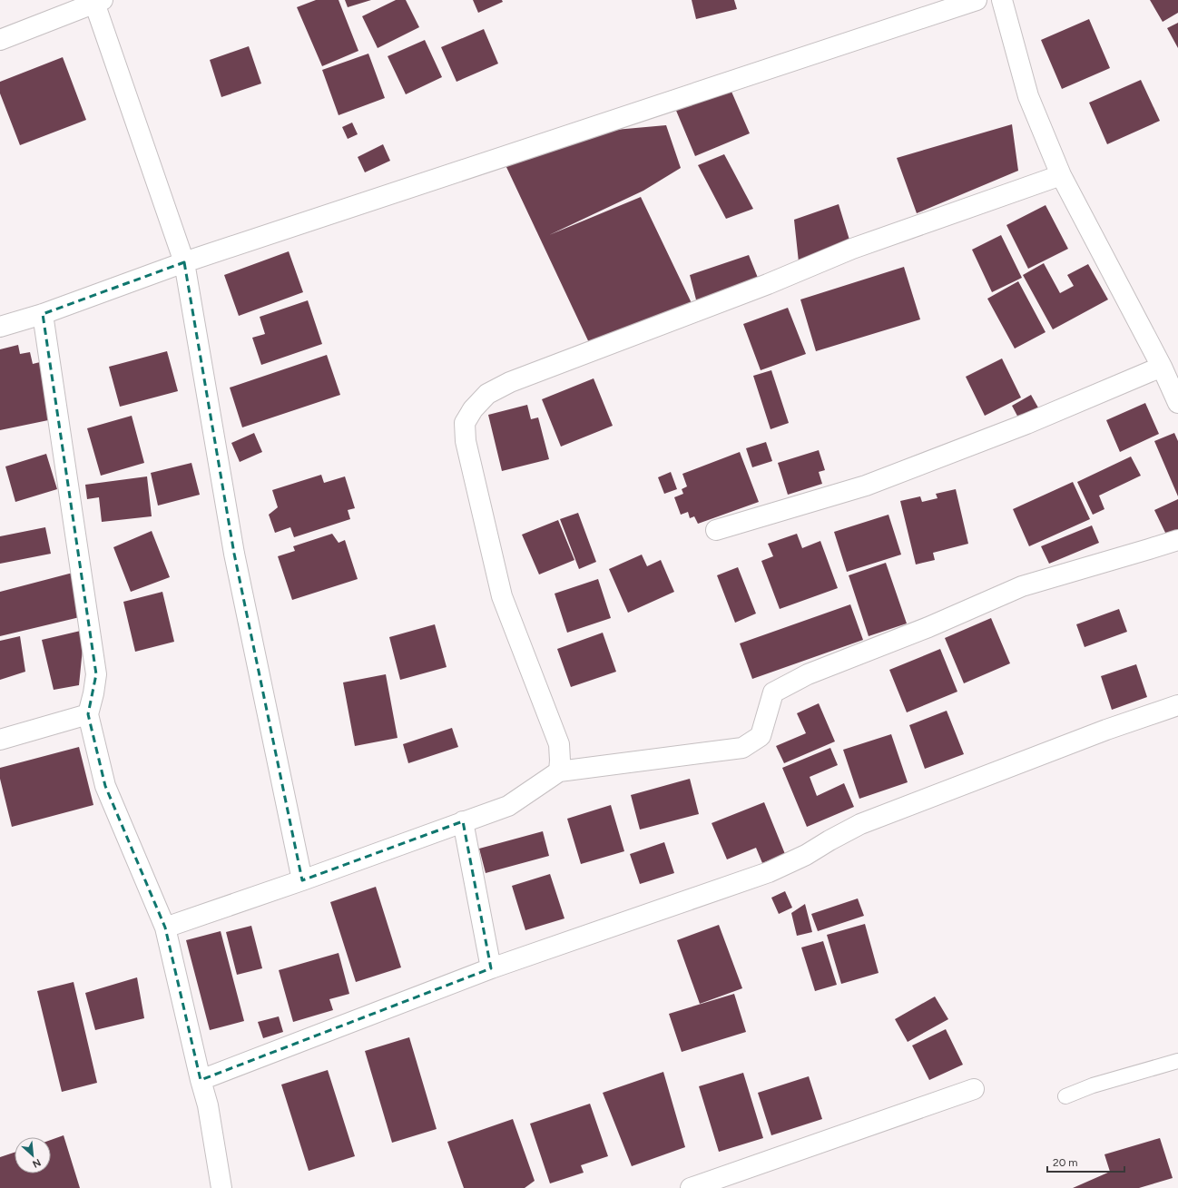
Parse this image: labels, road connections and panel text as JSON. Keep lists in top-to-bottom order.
{
  "scale_bar": "20 m",
  "north": "bottom right"
}
